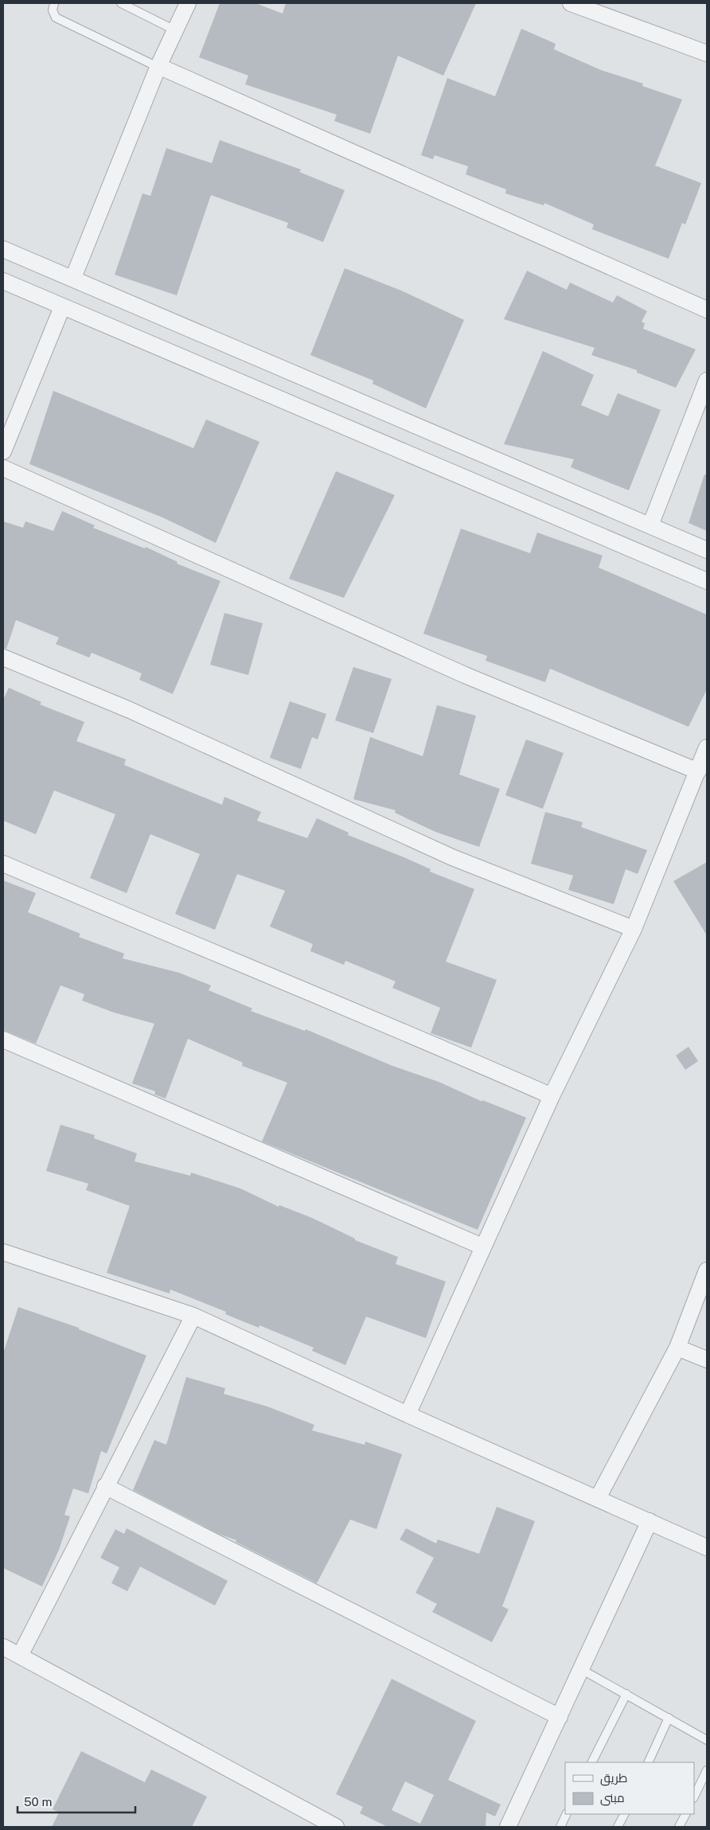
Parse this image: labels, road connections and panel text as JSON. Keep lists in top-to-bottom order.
{
  "legend": ["طريق", "مبنى"],
  "scale_bar": "50 m"
}
